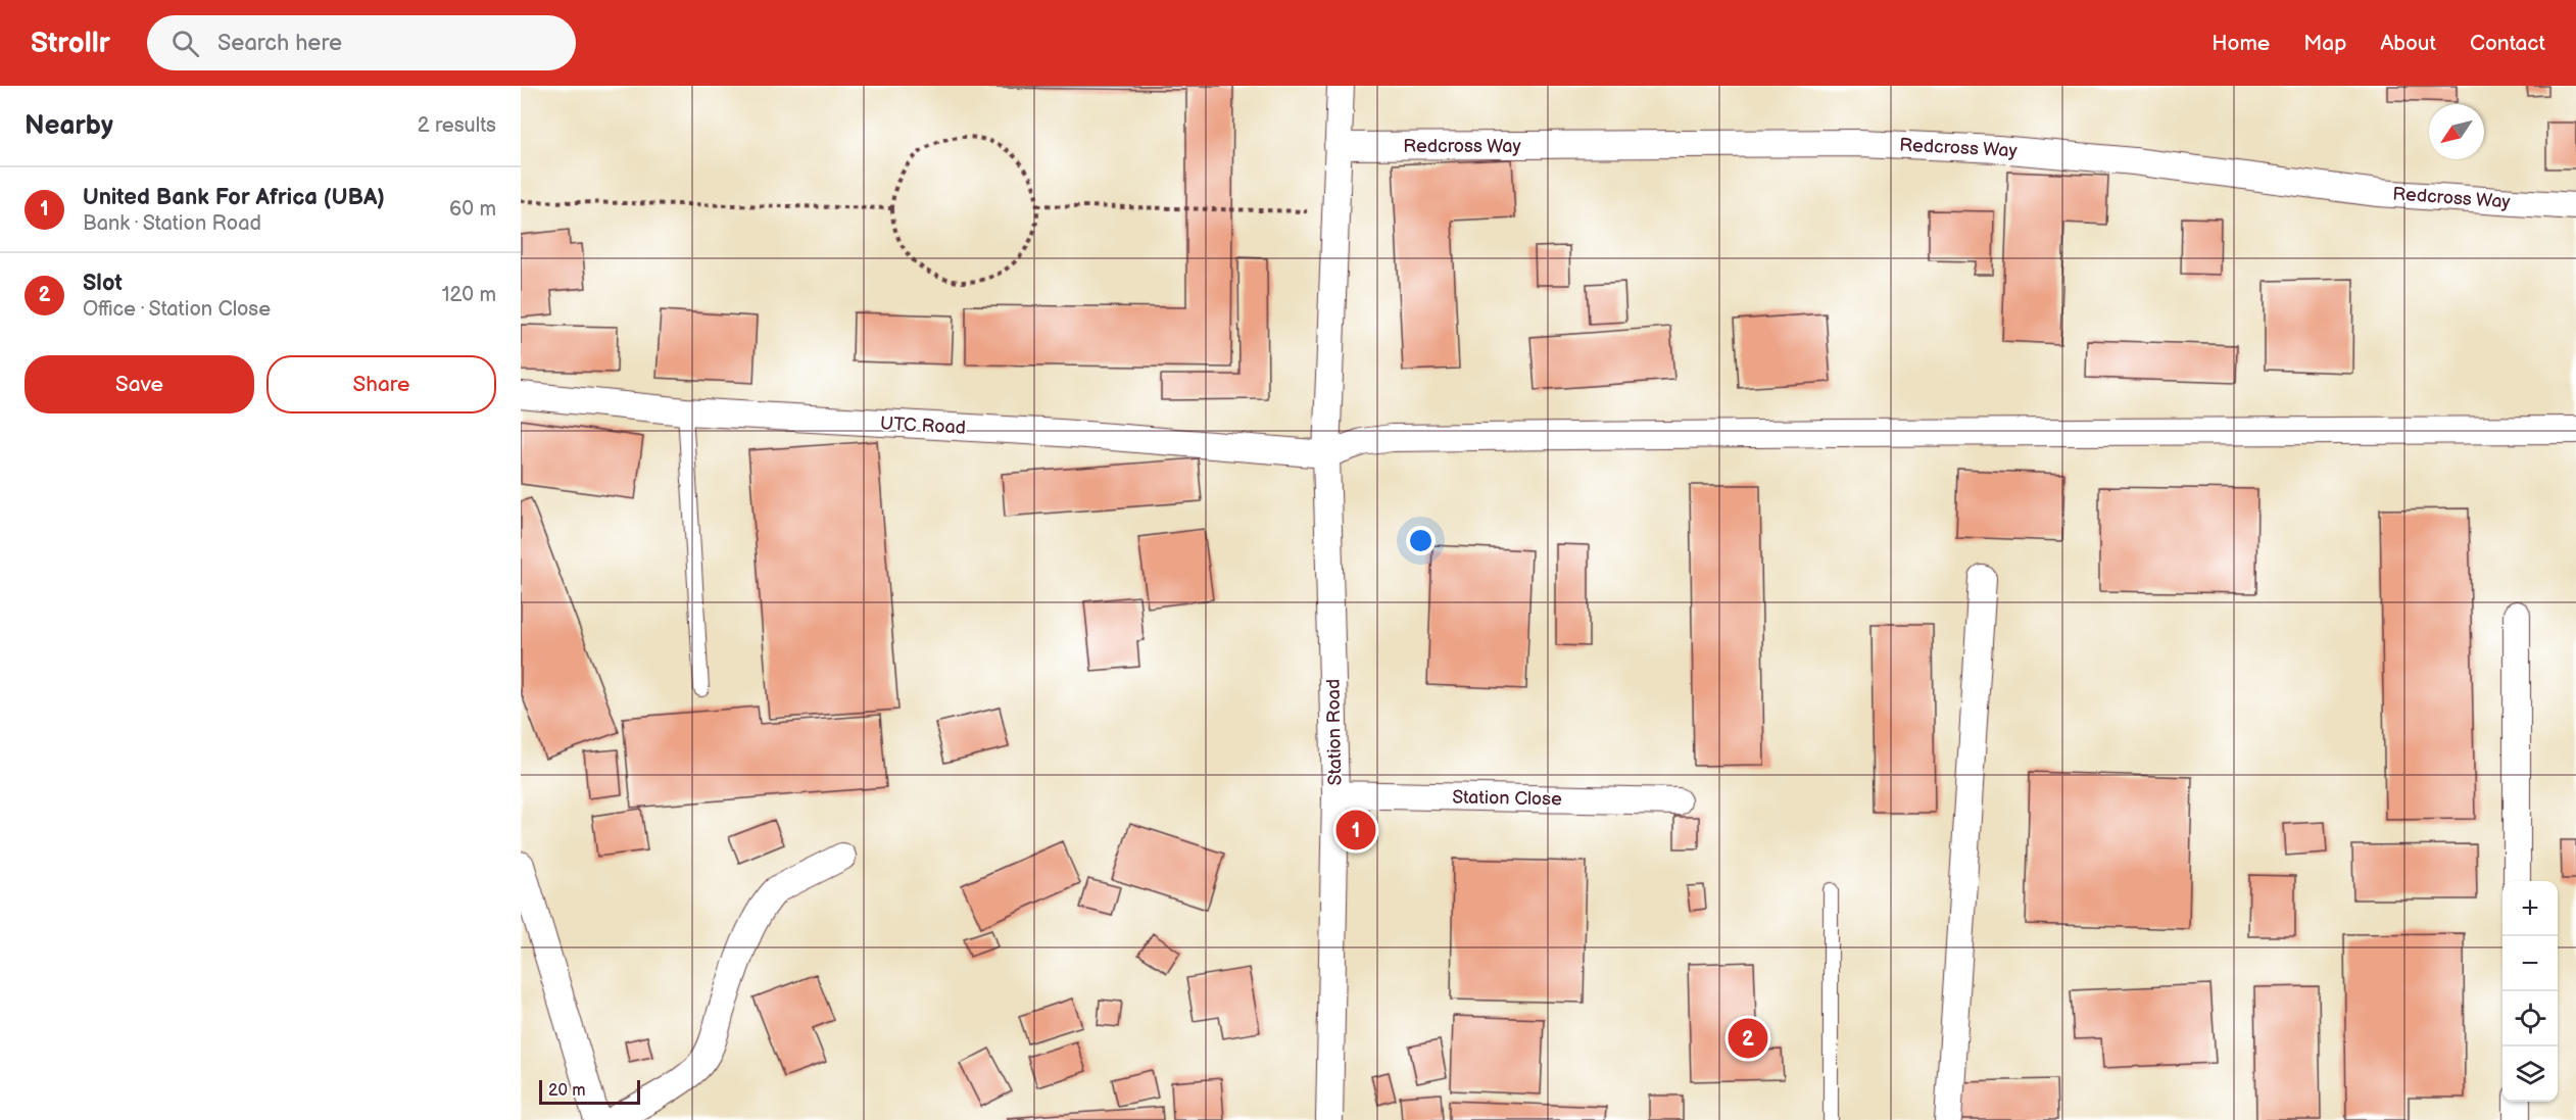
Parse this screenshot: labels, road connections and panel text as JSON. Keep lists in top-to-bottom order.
{
  "streets": {
    "street": [
      "Redcross Way",
      "UTC Road",
      "Station Road",
      "Station Close"
    ]
  },
  "crossings": [
    ["Redcross Way", "Station Road"],
    ["UTC Road", "Station Road"],
    ["Station Road", "Station Close"]
  ],
  "scale_bar": "20 m",
  "north": "bottom left",
  "page": {
    "header": "Strollr",
    "search": "Search here",
    "nav": [
      "Home",
      "Map",
      "About",
      "Contact"
    ],
    "heading": ["Nearby", "2 results"],
    "list": [
      {
        "mark": "1",
        "name": "United Bank For Africa (UBA)",
        "note": "Bank · Station Road",
        "value": "60 m"
      },
      {
        "mark": "2",
        "name": "Slot",
        "note": "Office · Station Close",
        "value": "120 m"
      }
    ],
    "buttons": ["Save", "Share"],
    "pins": ["1", "2"],
    "map_buttons": ["+", "−"],
    "scale": "20 m"
  }
}
